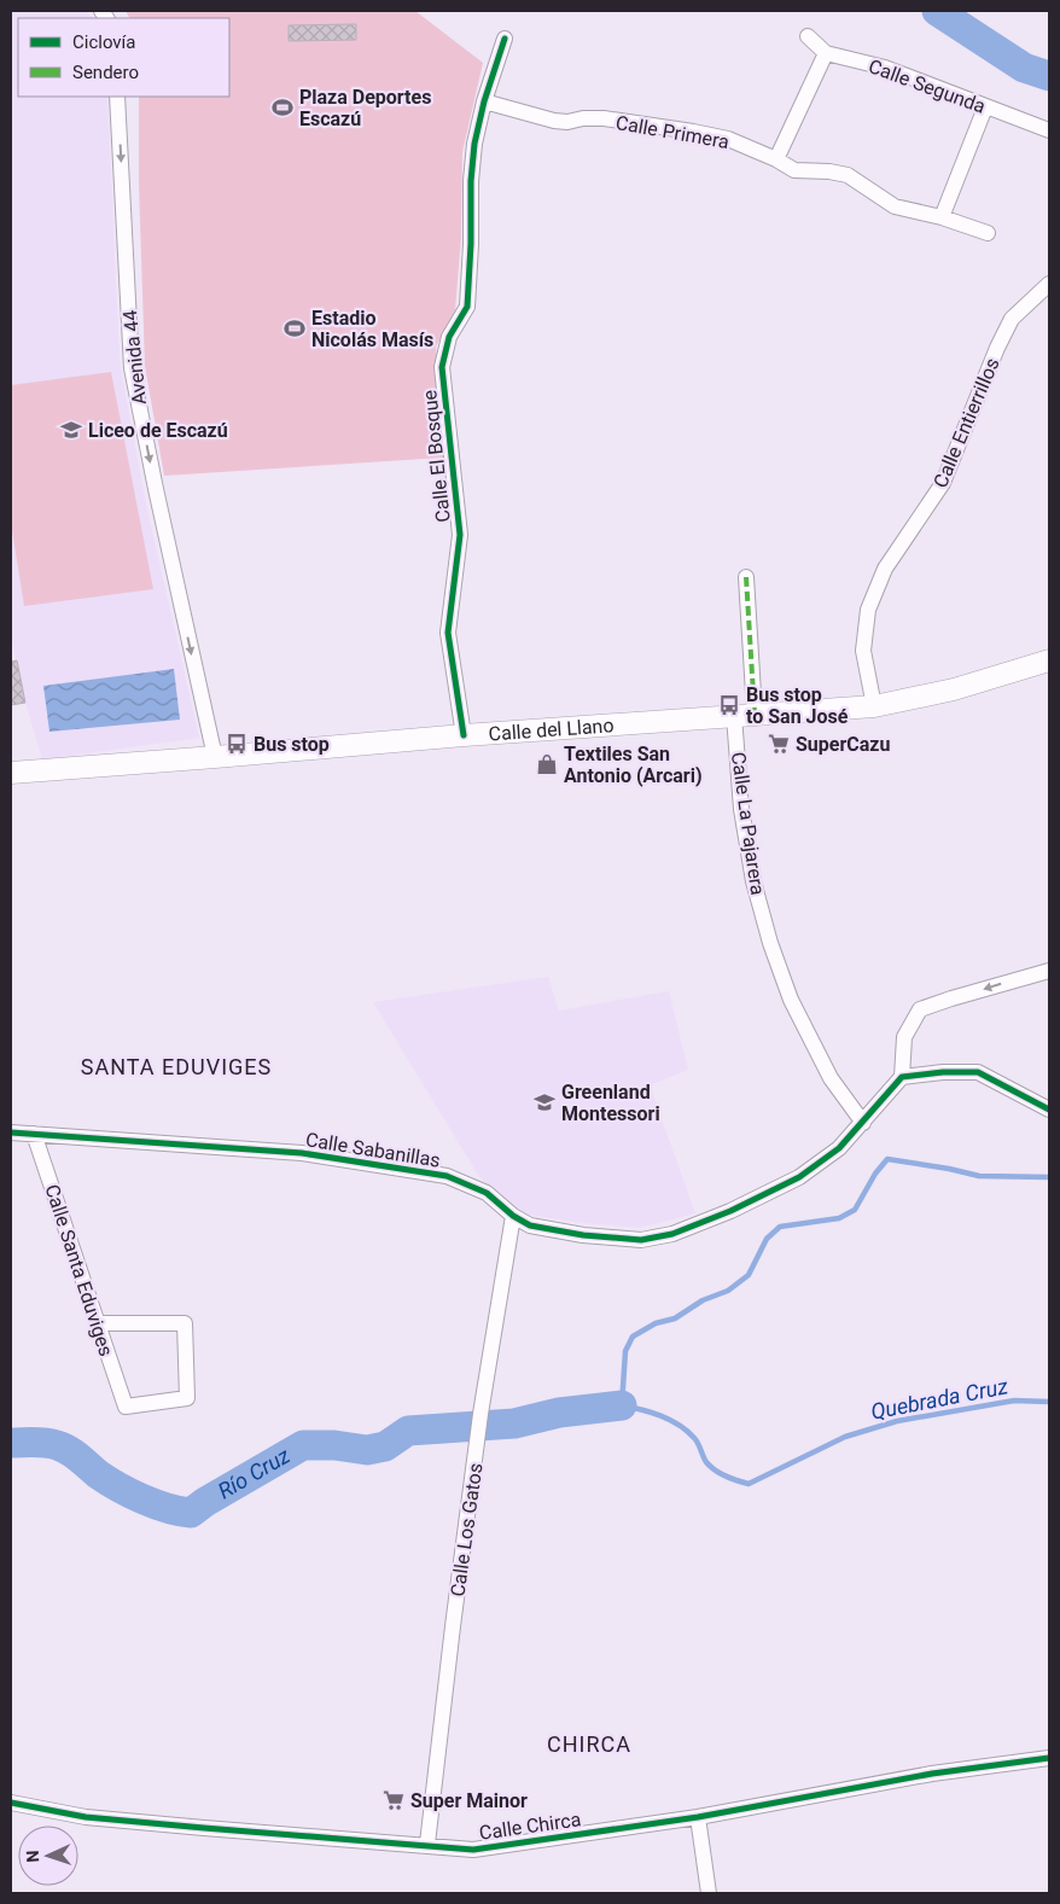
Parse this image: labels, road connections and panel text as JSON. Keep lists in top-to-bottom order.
{
  "streets": {
    "main road": ["Calle del Llano"],
    "street": [
      "Calle Segunda",
      "Calle Primera",
      "Avenida 44",
      "Calle Entierrillos",
      "Calle El Bosque",
      "Calle La Pajarera",
      "Calle Sabanillas",
      "Calle Santa Eduviges",
      "Calle Los Gatos",
      "Calle Chirca"
    ]
  },
  "crossings": [
    ["Calle Primera", "Calle El Bosque"],
    ["Avenida 44", "Calle del Llano"],
    ["Calle Entierrillos", "Calle del Llano"],
    ["Calle El Bosque", "Calle del Llano"],
    ["Calle del Llano", "Calle La Pajarera"],
    ["Calle La Pajarera", "Calle Sabanillas"],
    ["Calle Sabanillas", "Calle Santa Eduviges"],
    ["Calle Sabanillas", "Calle Los Gatos"],
    ["Calle Los Gatos", "Calle Chirca"]
  ],
  "one_way": ["Avenida 44"],
  "districts": ["SANTA EDUVIGES", "CHIRCA"],
  "water": ["Quebrada Cruz", "Río Cruz"],
  "places": {
    "sports": ["Plaza Deportes Escazú", "Estadio Nicolás Masís"],
    "school or university": ["Liceo de Escazú", "Greenland Montessori"],
    "bus stop": ["Bus stop to San José", "Bus stop"],
    "supermarket": ["SuperCazu", "Super Mainor"],
    "shop": ["Textiles San Antonio (Arcari)"]
  },
  "legend": ["Ciclovía", "Sendero"],
  "north": "left"
}
